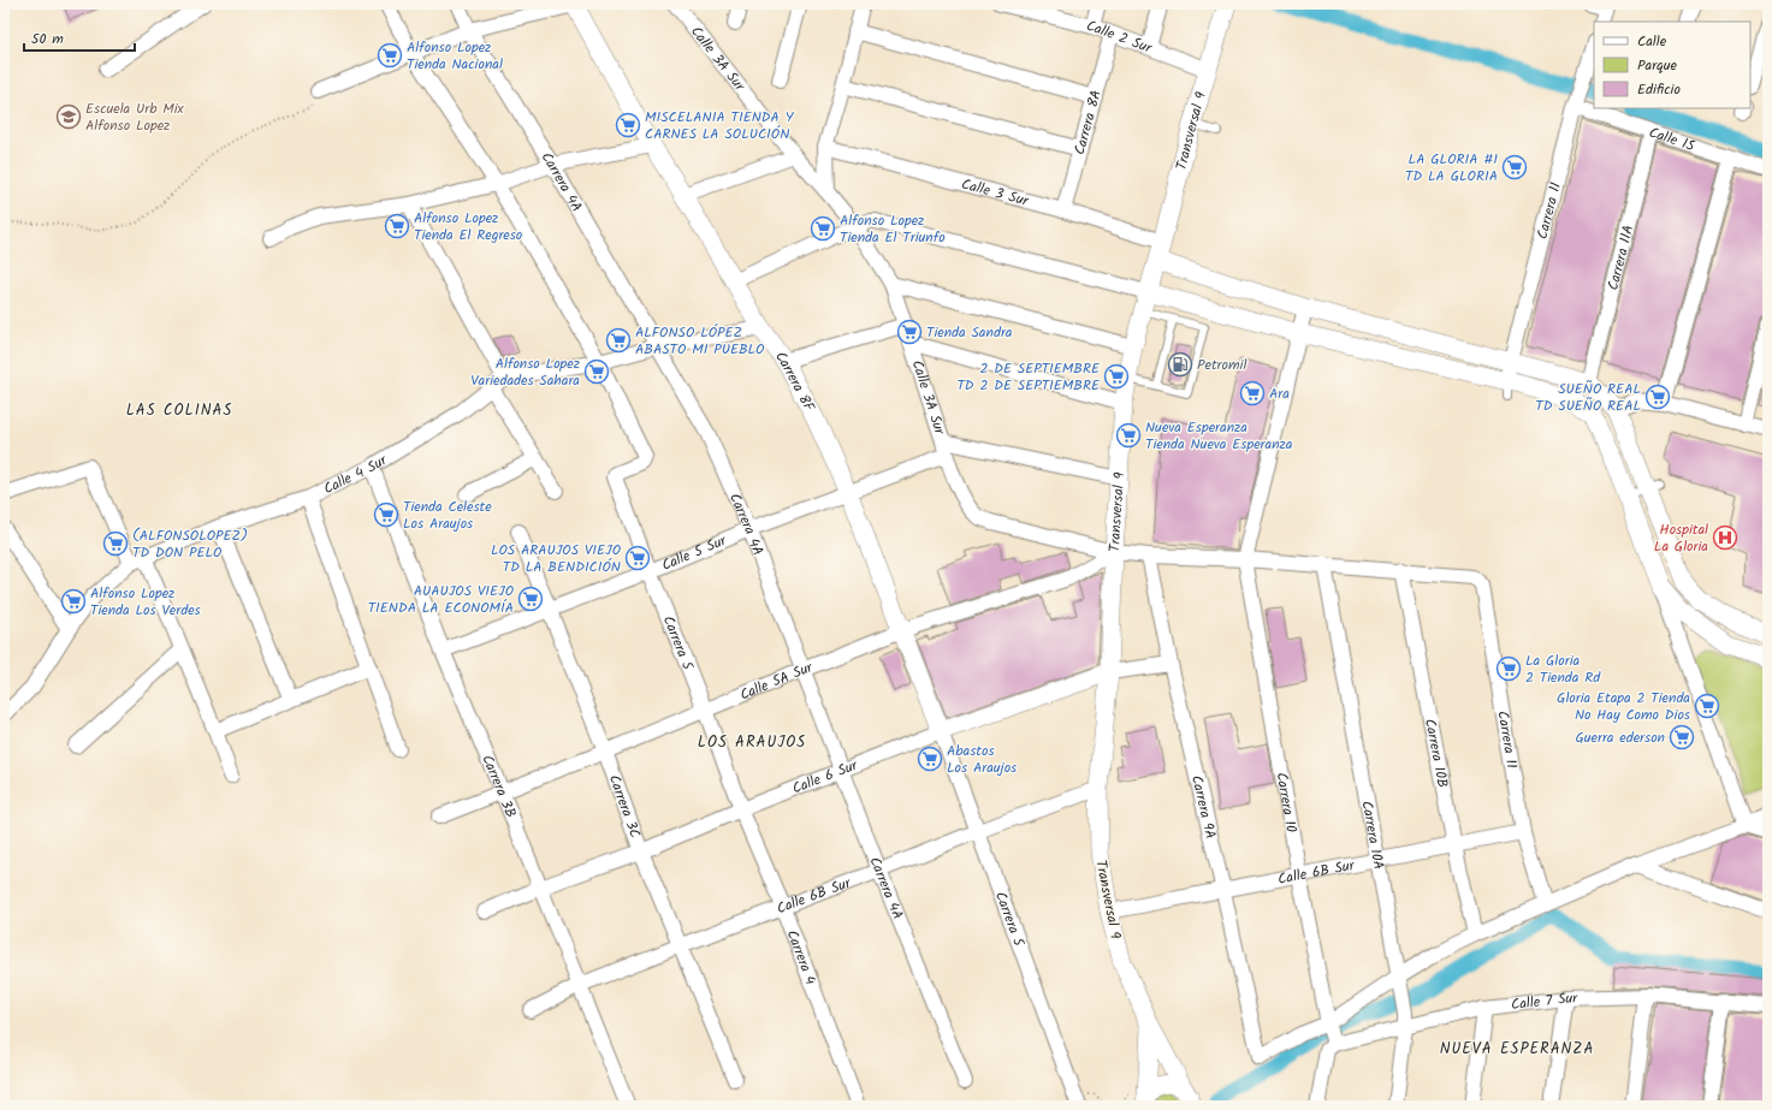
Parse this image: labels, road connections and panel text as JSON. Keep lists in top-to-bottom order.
{
  "streets": {
    "street": [
      "Calle 2 Sur",
      "Calle 3A Sur",
      "Carrera 8A",
      "Transversal 9",
      "Calle 1S",
      "Carrera 4A",
      "Calle 3 Sur",
      "Carrera 11",
      "Carrera 11A",
      "Carrera 8F",
      "Calle 4 Sur",
      "Calle 5 Sur",
      "Carrera 5",
      "Calle 5A Sur",
      "Carrera 10B",
      "Calle 6 Sur",
      "Carrera 3B",
      "Carrera 10",
      "Carrera 3C",
      "Carrera 9A",
      "Carrera 10A",
      "Calle 6B Sur",
      "Carrera 4",
      "Calle 7 Sur"
    ]
  },
  "crossings": [
    ["Calle 2 Sur", "Carrera 8A"],
    ["Calle 2 Sur", "Transversal 9"],
    ["Calle 3A Sur", "Transversal 9"],
    ["Calle 3A Sur", "Carrera 11"],
    ["Calle 3A Sur", "Calle 5 Sur"],
    ["Calle 3A Sur", "Calle 5A Sur"],
    ["Calle 3A Sur", "Carrera 10B"],
    ["Calle 3A Sur", "Carrera 10"],
    ["Calle 3A Sur", "Carrera 9A"],
    ["Calle 3A Sur", "Carrera 10A"],
    ["Carrera 8A", "Calle 3 Sur"],
    ["Transversal 9", "Calle 3 Sur"],
    ["Transversal 9", "Calle 5A Sur"],
    ["Transversal 9", "Calle 6 Sur"],
    ["Transversal 9", "Calle 6B Sur"],
    ["Calle 1S", "Carrera 11"],
    ["Calle 1S", "Carrera 11A"],
    ["Carrera 4A", "Calle 4 Sur"],
    ["Carrera 4A", "Calle 5 Sur"],
    ["Carrera 4A", "Calle 5A Sur"],
    ["Carrera 4A", "Calle 6 Sur"],
    ["Carrera 4A", "Calle 6B Sur"],
    ["Carrera 11", "Calle 6B Sur"],
    ["Carrera 11", "Calle 7 Sur"],
    ["Carrera 8F", "Calle 4 Sur"],
    ["Carrera 8F", "Calle 5 Sur"],
    ["Carrera 8F", "Carrera 5"],
    ["Carrera 8F", "Calle 5A Sur"],
    ["Carrera 8F", "Calle 6 Sur"],
    ["Calle 4 Sur", "Carrera 5"],
    ["Calle 4 Sur", "Carrera 3B"],
    ["Calle 5 Sur", "Carrera 5"],
    ["Calle 5 Sur", "Carrera 3B"],
    ["Calle 5 Sur", "Carrera 3C"],
    ["Carrera 5", "Calle 5A Sur"],
    ["Carrera 5", "Calle 6 Sur"],
    ["Carrera 5", "Calle 6B Sur"],
    ["Carrera 5", "Carrera 4"],
    ["Calle 5A Sur", "Carrera 3B"],
    ["Calle 5A Sur", "Carrera 3C"],
    ["Carrera 10B", "Calle 6B Sur"],
    ["Carrera 10B", "Calle 7 Sur"],
    ["Calle 6 Sur", "Carrera 3B"],
    ["Calle 6 Sur", "Carrera 3C"],
    ["Calle 6 Sur", "Carrera 9A"],
    ["Calle 6 Sur", "Carrera 4"],
    ["Carrera 3B", "Calle 6B Sur"],
    ["Carrera 10", "Calle 6B Sur"],
    ["Carrera 10", "Calle 7 Sur"],
    ["Carrera 3C", "Calle 6B Sur"],
    ["Carrera 9A", "Calle 6B Sur"],
    ["Carrera 9A", "Calle 7 Sur"],
    ["Carrera 10A", "Calle 6B Sur"],
    ["Carrera 10A", "Calle 7 Sur"],
    ["Calle 6B Sur", "Carrera 4"]
  ],
  "districts": ["LAS COLINAS", "LOS ARAUJOS", "NUEVA ESPERANZA"],
  "places": {
    "supermarket": [
      "Alfonso Lopez Tienda Nacional",
      "MISCELANIA TIENDA Y CARNES LA SOLUCIÓN",
      "LA GLORIA #1 TD LA GLORIA",
      "Alfonso Lopez Tienda El Regreso",
      "Alfonso Lopez Tienda El Triunfo",
      "Tienda Sandra",
      "ALFONSO LÓPEZ ABASTO MI PUEBLO",
      "Alfonso Lopez Variedades Sahara",
      "2 DE SEPTIEMBRE TD 2 DE SEPTIEMBRE",
      "Ara",
      "SUEÑO REAL TD SUEÑO REAL",
      "Nueva Esperanza Tienda Nueva Esperanza",
      "Tienda Celeste Los Araujos",
      "(ALFONSOLOPEZ) TD DON PELO",
      "LOS ARAUJOS VIEJO TD LA BENDICIÓN",
      "AUAUJOS VIEJO TIENDA LA ECONOMÍA",
      "Alfonso Lopez Tienda Los Verdes",
      "La Gloria 2 Tienda Rd",
      "Gloria Etapa 2 Tienda No Hay Como Dios",
      "Guerra ederson",
      "Abastos Los Araujos"
    ],
    "school or university": ["Escuela Urb Mix Alfonso Lopez"],
    "fuel station": ["Petromil"],
    "hospital": ["Hospital La Gloria"]
  },
  "legend": ["Calle", "Parque", "Edificio"],
  "scale_bar": "50 m"
}
